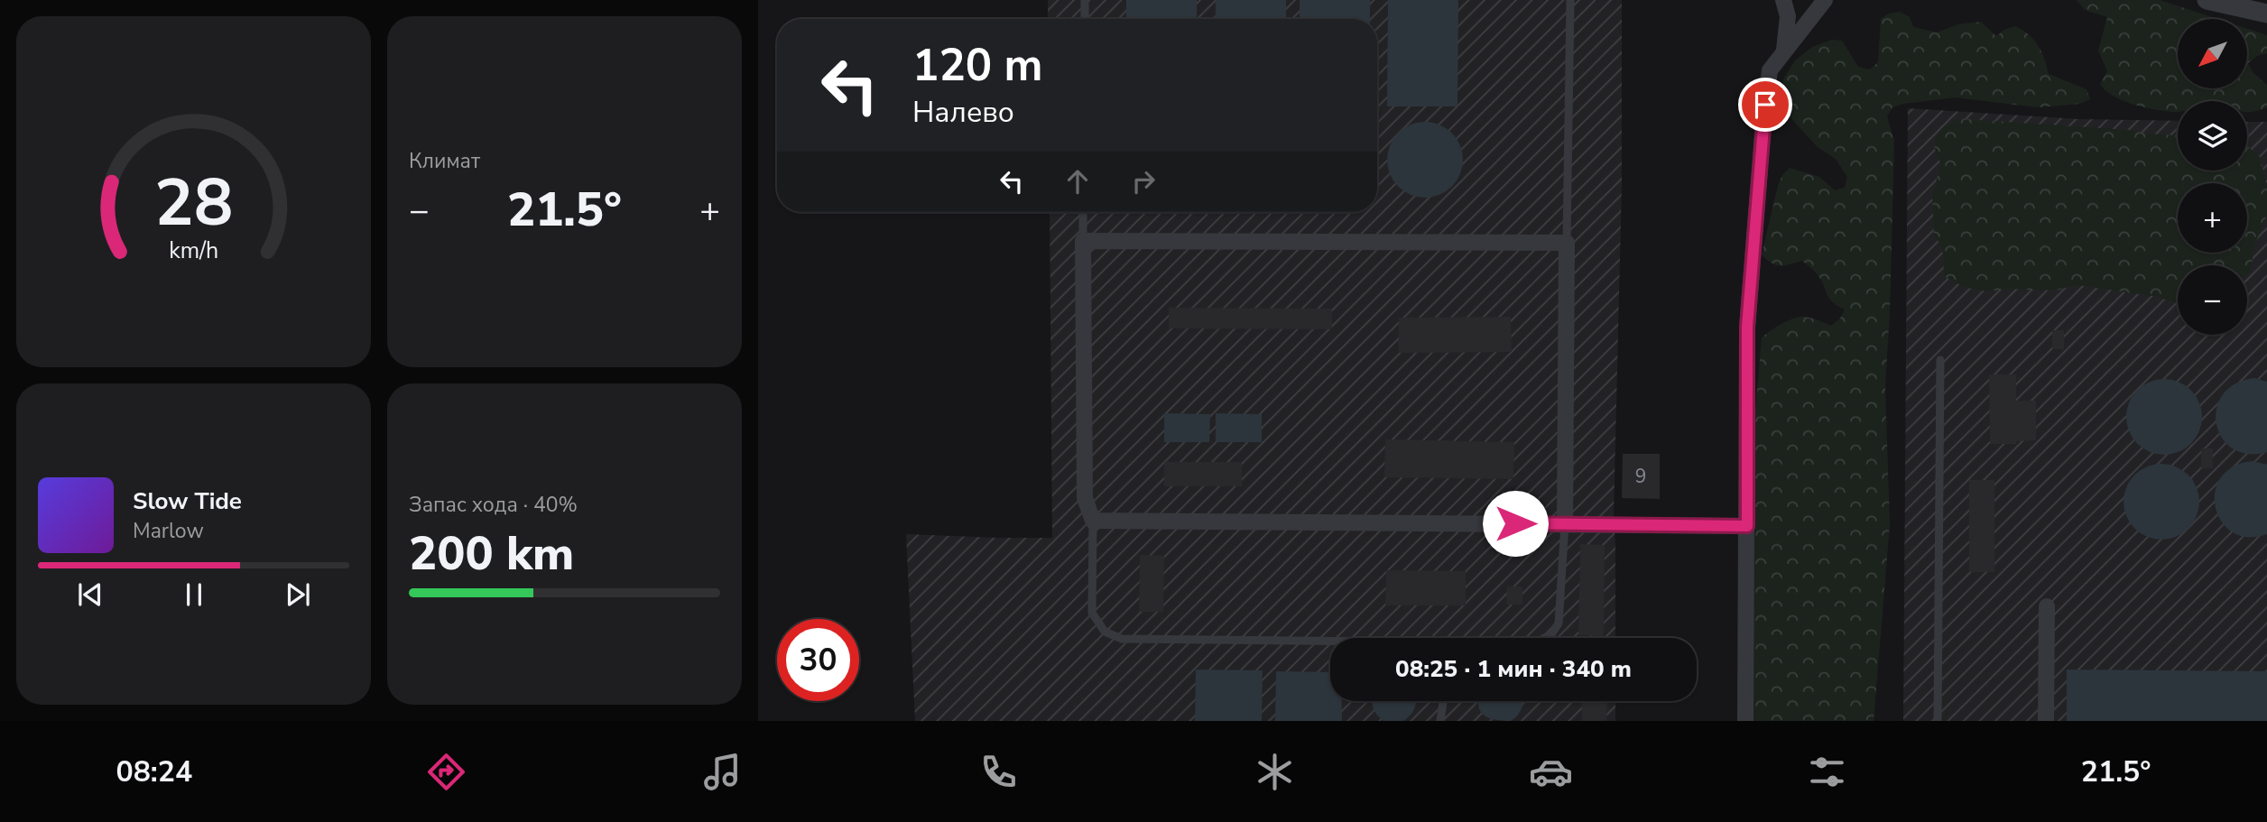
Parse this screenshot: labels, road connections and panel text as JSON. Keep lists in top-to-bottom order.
{
  "house_numbers": ["9"],
  "north": "bottom left",
  "page": {
    "tile": [
      "Климат",
      ["Запас хода · 40%", "200 km"]
    ],
    "map_buttons": ["+", "−"],
    "turn": ["120 m", "Налево"],
    "heat": ["−", "21.5°", "+"],
    "song": ["Slow Tide", "Marlow"],
    "limit": "30",
    "trip": "08:25 · 1 мин · 340 m",
    "tabs": ["08:24", "21.5°"],
    "gauge": ["28", "km/h"]
  }
}
